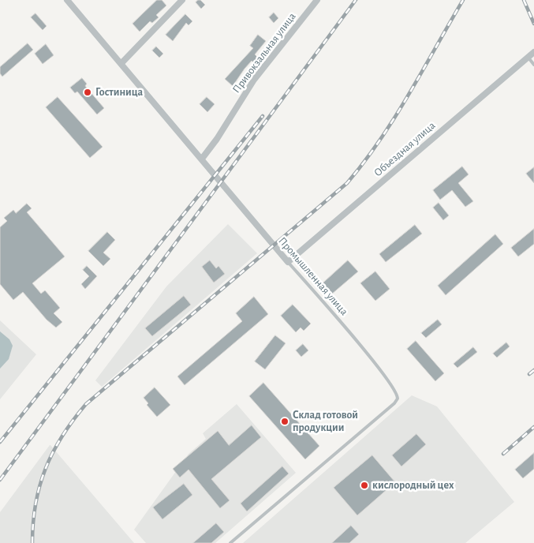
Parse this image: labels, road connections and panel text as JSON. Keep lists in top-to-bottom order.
{
  "streets": {
    "street": ["Привокзальная улица", "Объездная улица", "Промышленная улица"]
  },
  "crossings": [
    ["Привокзальная улица", "Промышленная улица"],
    ["Объездная улица", "Промышленная улица"]
  ],
  "places": ["Гостиница", "Склад готовой продукции", "кислородный цех"]
}
